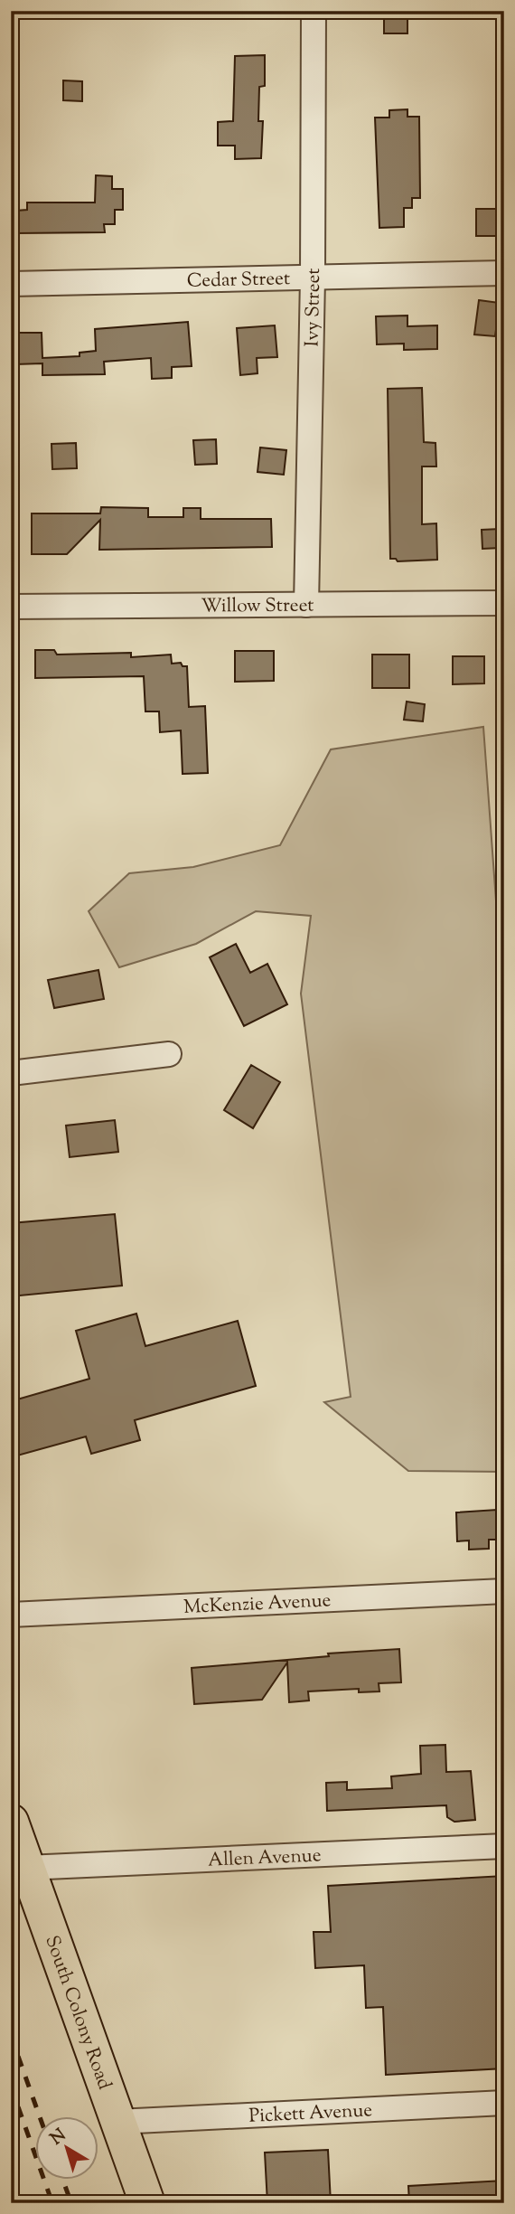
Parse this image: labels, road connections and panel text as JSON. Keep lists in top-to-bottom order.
{
  "streets": {
    "main road": ["South Colony Road"],
    "street": [
      "Cedar Street",
      "Ivy Street",
      "Willow Street",
      "McKenzie Avenue",
      "Allen Avenue",
      "Pickett Avenue"
    ]
  },
  "crossings": [
    ["Cedar Street", "Ivy Street"],
    ["Ivy Street", "Willow Street"],
    ["Allen Avenue", "South Colony Road"],
    ["South Colony Road", "Pickett Avenue"]
  ],
  "north": "top left"
}
